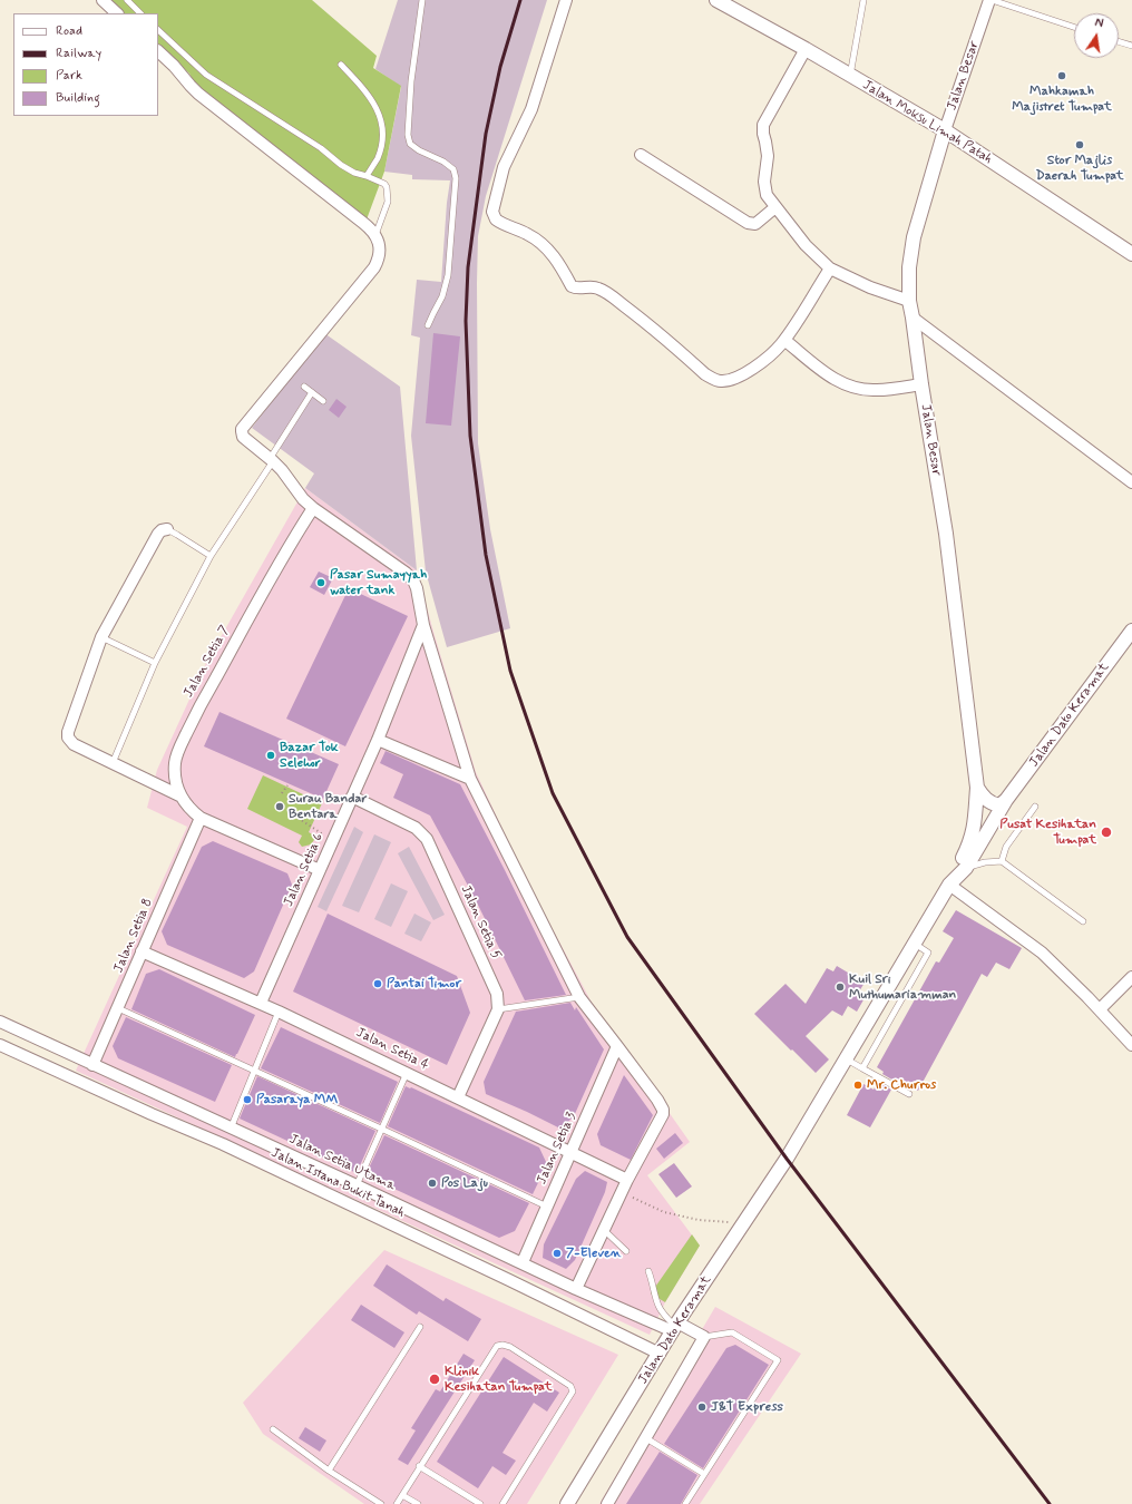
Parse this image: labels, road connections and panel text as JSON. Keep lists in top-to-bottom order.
{
  "streets": {
    "street": [
      "Jalan Besar",
      "Jalan Moksu Limah Patah",
      "Jalan Setia 7",
      "Jalan Dato Keramat",
      "Jalan Setia 6",
      "Jalan Setia 5",
      "Jalan Setia 8",
      "Jalan Setia 4",
      "Jalan Setia 3",
      "Jalan Setia Utama",
      "Jalan Istana Bukit Tanah"
    ]
  },
  "crossings": [
    ["Jalan Besar", "Jalan Moksu Limah Patah"],
    ["Jalan Besar", "Jalan Dato Keramat"],
    ["Jalan Setia 7", "Jalan Setia 6"],
    ["Jalan Setia 7", "Jalan Setia 8"],
    ["Jalan Dato Keramat", "Jalan Setia Utama"],
    ["Jalan Dato Keramat", "Jalan Istana Bukit Tanah"],
    ["Jalan Setia 6", "Jalan Setia 5"],
    ["Jalan Setia 6", "Jalan Setia 4"],
    ["Jalan Setia 8", "Jalan Setia 4"],
    ["Jalan Setia 8", "Jalan Setia Utama"],
    ["Jalan Setia 4", "Jalan Setia 3"],
    ["Jalan Setia 3", "Jalan Setia Utama"]
  ],
  "places": [
    "Mahkamah Majistret Tumpat",
    "Stor Majlis Daerah Tumpat",
    "Pasar Sumayyah water tank",
    "Bazar Tok Selehor",
    "Surau Bandar Bentara",
    "Pusat Kesihatan Tumpat",
    "Pantai Timor",
    "Kuil Sri Muthumariamman",
    "Mr. Churros",
    "Pasaraya MM",
    "Pos Laju",
    "7-Eleven",
    "Klinik Kesihatan Tumpat",
    "J&T Express"
  ],
  "legend": [
    "Road",
    "Railway",
    "Park",
    "Building"
  ],
  "north": "top"
}
